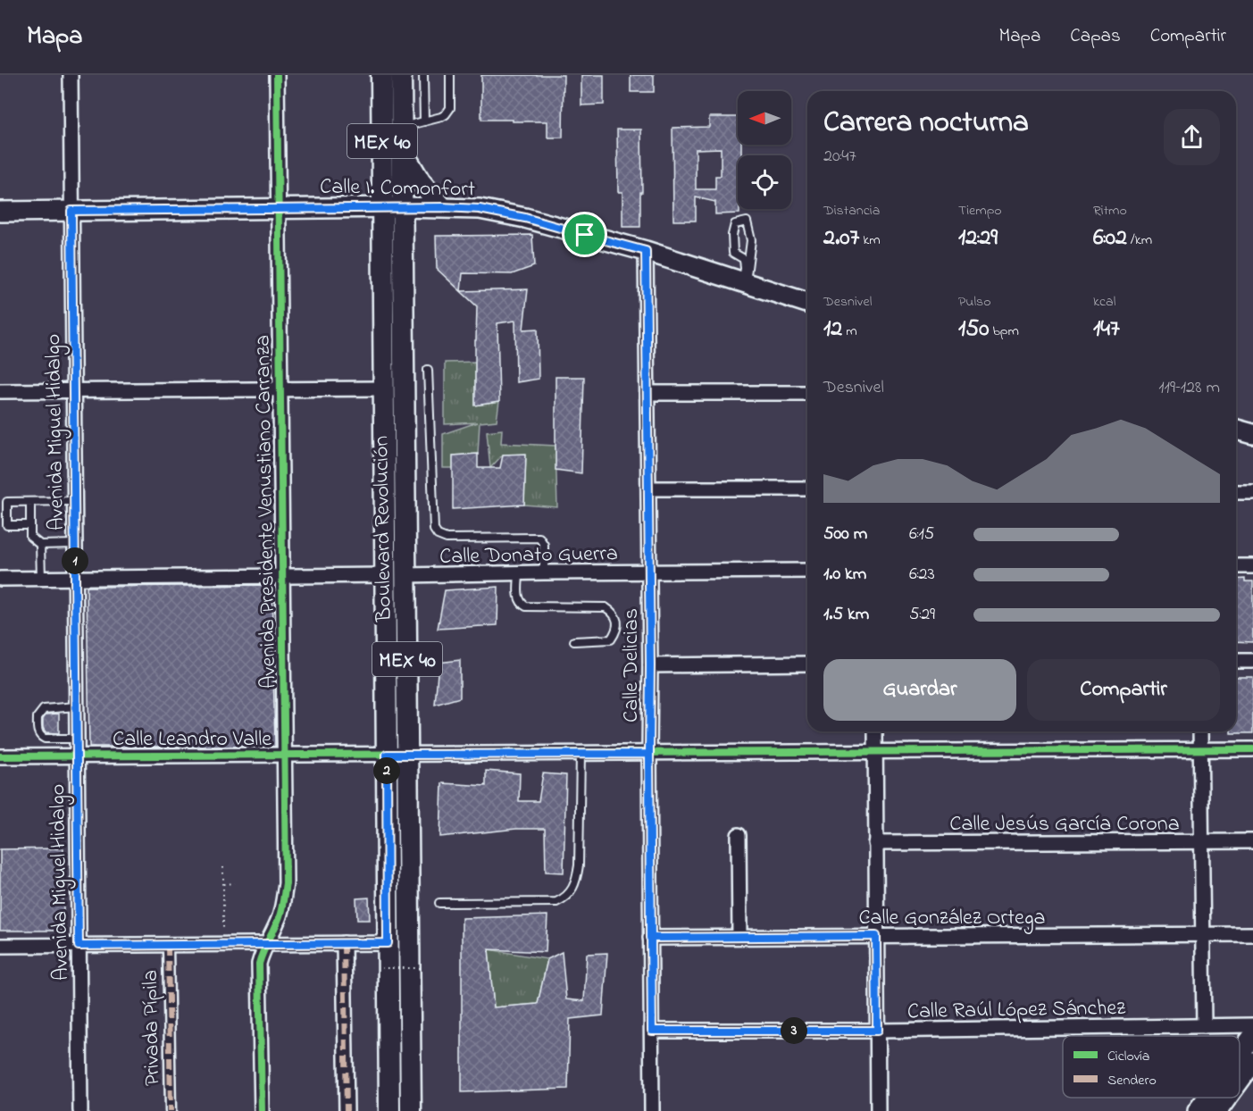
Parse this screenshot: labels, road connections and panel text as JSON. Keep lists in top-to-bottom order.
{
  "streets": {
    "main road": ["MEX 40", "Calle I. Comonfort", "Boulevard Revolución"],
    "street": [
      "Avenida Miguel Hidalgo",
      "Avenida Presidente Venustiano Carranza",
      "Calle Donato Guerra",
      "Calle Delicias",
      "Calle Leandro Valle",
      "Calle Jesús García Corona",
      "Calle González Ortega",
      "Calle Raúl López Sánchez",
      "Privada Pípila"
    ]
  },
  "crossings": [
    ["MEX 40", "Calle I. Comonfort"],
    ["MEX 40", "Boulevard Revolución"],
    ["MEX 40", "Calle Leandro Valle"],
    ["Calle I. Comonfort", "Avenida Miguel Hidalgo"],
    ["Calle I. Comonfort", "Avenida Presidente Venustiano Carranza"],
    ["Calle I. Comonfort", "Boulevard Revolución"],
    ["Calle I. Comonfort", "Calle Delicias"],
    ["Avenida Miguel Hidalgo", "Calle Leandro Valle"],
    ["Avenida Presidente Venustiano Carranza", "Calle Leandro Valle"],
    ["Boulevard Revolución", "Calle Donato Guerra"],
    ["Boulevard Revolución", "Calle Leandro Valle"],
    ["Calle Donato Guerra", "Calle Delicias"],
    ["Calle Delicias", "Calle Leandro Valle"],
    ["Calle Delicias", "Calle González Ortega"],
    ["Calle Delicias", "Calle Raúl López Sánchez"]
  ],
  "legend": ["Ciclovía", "Sendero"],
  "north": "left",
  "page": {
    "header": "Mapa",
    "nav": ["Mapa", "Capas", "Compartir"],
    "heading": ["Carrera nocturna", "20:47"],
    "stats": [
      ["Distancia", "2.07 km"],
      ["Tiempo", "12:29"],
      ["Ritmo", "6:02 /km"],
      ["Desnivel", "12 m"],
      ["Pulso", "150 bpm"],
      ["kcal", "147"]
    ],
    "chart": ["Desnivel", "119–128 m"],
    "list": [
      {
        "name": "500 m",
        "note": "6:15"
      },
      {
        "name": "1.0 km",
        "note": "6:23"
      },
      {
        "name": "1.5 km",
        "note": "5:29"
      }
    ],
    "pins": ["1", "2", "3"],
    "buttons": ["Guardar", "Compartir"]
  }
}
